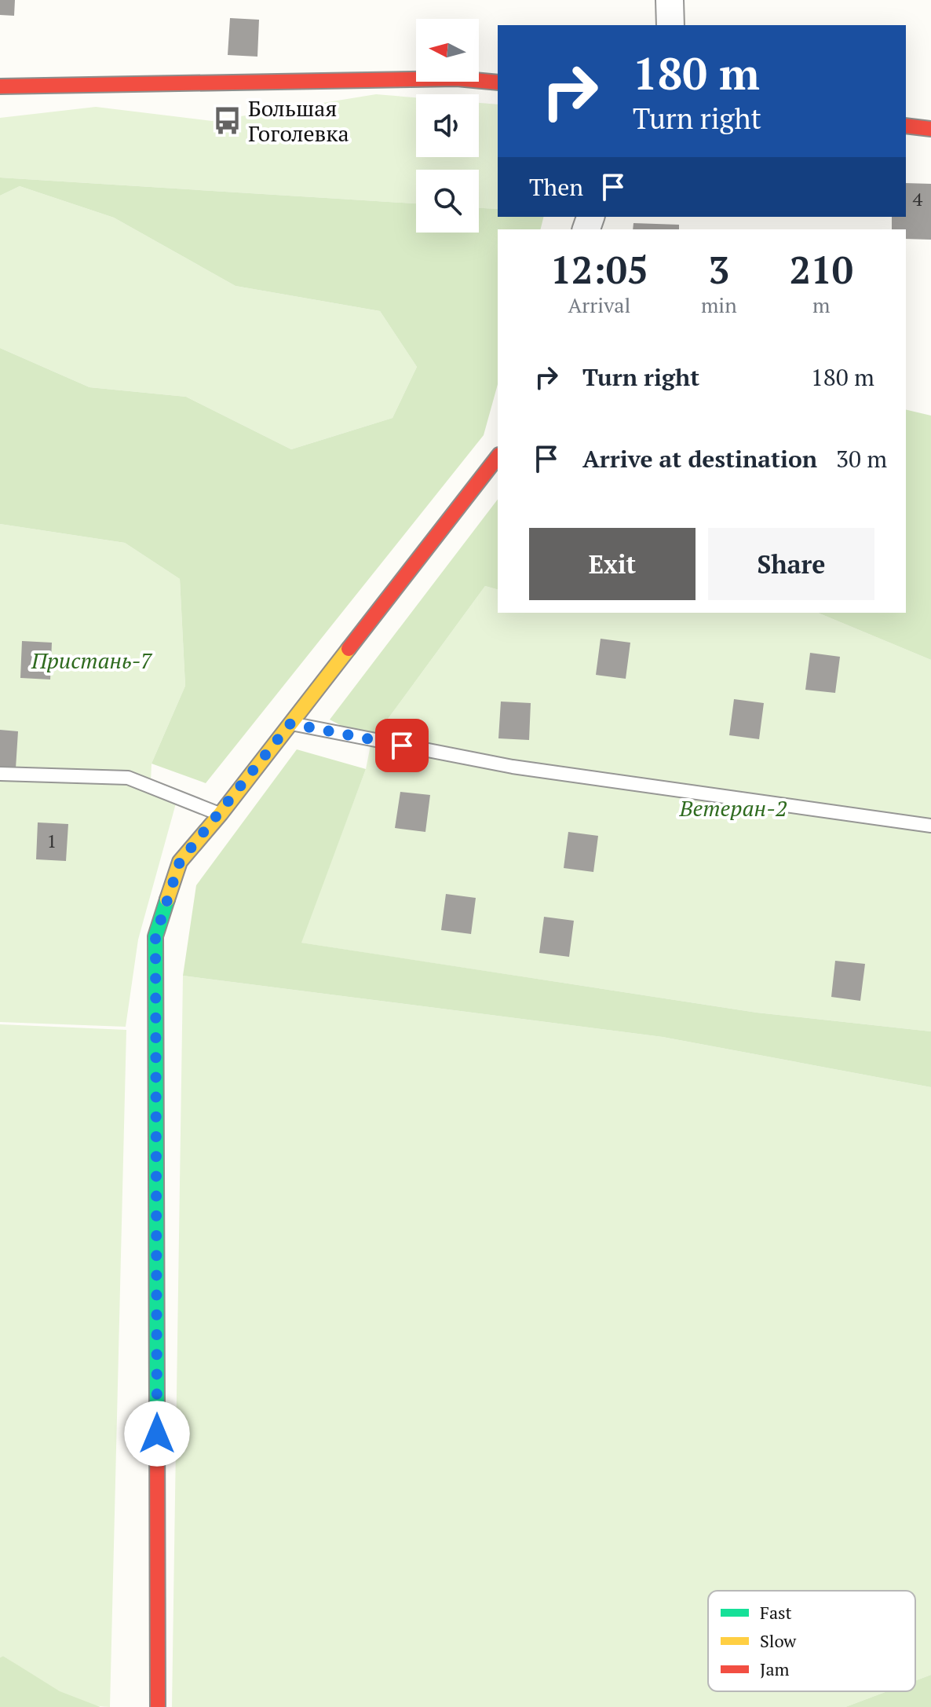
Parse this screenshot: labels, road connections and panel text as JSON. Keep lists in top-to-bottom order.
{
  "parks": ["Пристань-7", "Ветеран-2"],
  "places": {
    "bus stop": ["Большая Гоголевка"]
  },
  "house_numbers": ["4", "1"],
  "legend": ["Fast", "Slow", "Jam"],
  "north": "left",
  "page": {
    "turn": ["180 m", "Turn right"],
    "then": "Then",
    "eta": [
      "12:05",
      "Arrival",
      "3",
      "min",
      "210",
      "m"
    ],
    "list": [
      {
        "name": "Turn right",
        "value": "180 m"
      },
      {
        "name": "Arrive at destination",
        "value": "30 m"
      }
    ],
    "buttons": ["Exit", "Share"]
  }
}
